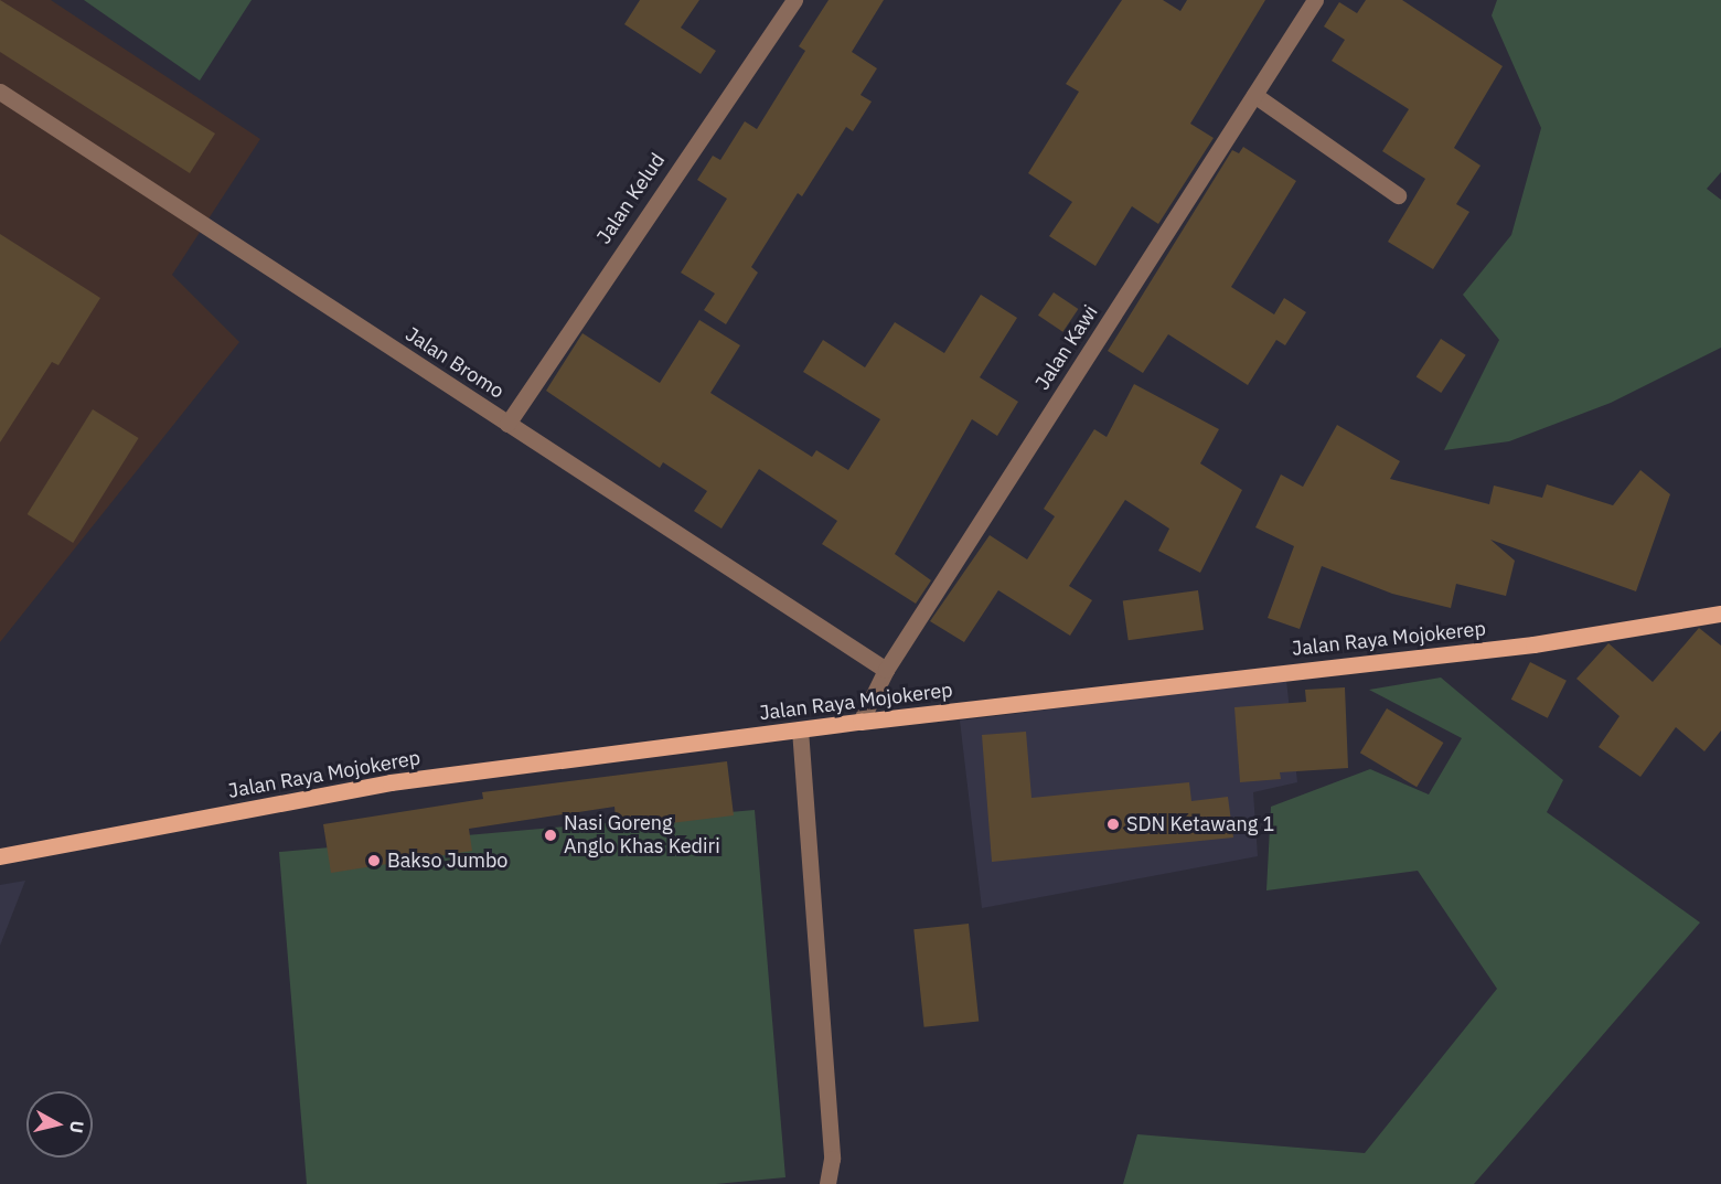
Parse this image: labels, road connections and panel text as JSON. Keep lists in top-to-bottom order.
{
  "streets": {
    "main road": ["Jalan Raya Mojokerep"],
    "street": ["Jalan Kelud", "Jalan Kawi", "Jalan Bromo"]
  },
  "crossings": [
    ["Jalan Kelud", "Jalan Bromo"],
    ["Jalan Kawi", "Jalan Bromo"],
    ["Jalan Kawi", "Jalan Raya Mojokerep"]
  ],
  "places": ["SDN Ketawang 1", "Nasi Goreng Anglo Khas Kediri", "Bakso Jumbo"],
  "north": "right"
}
